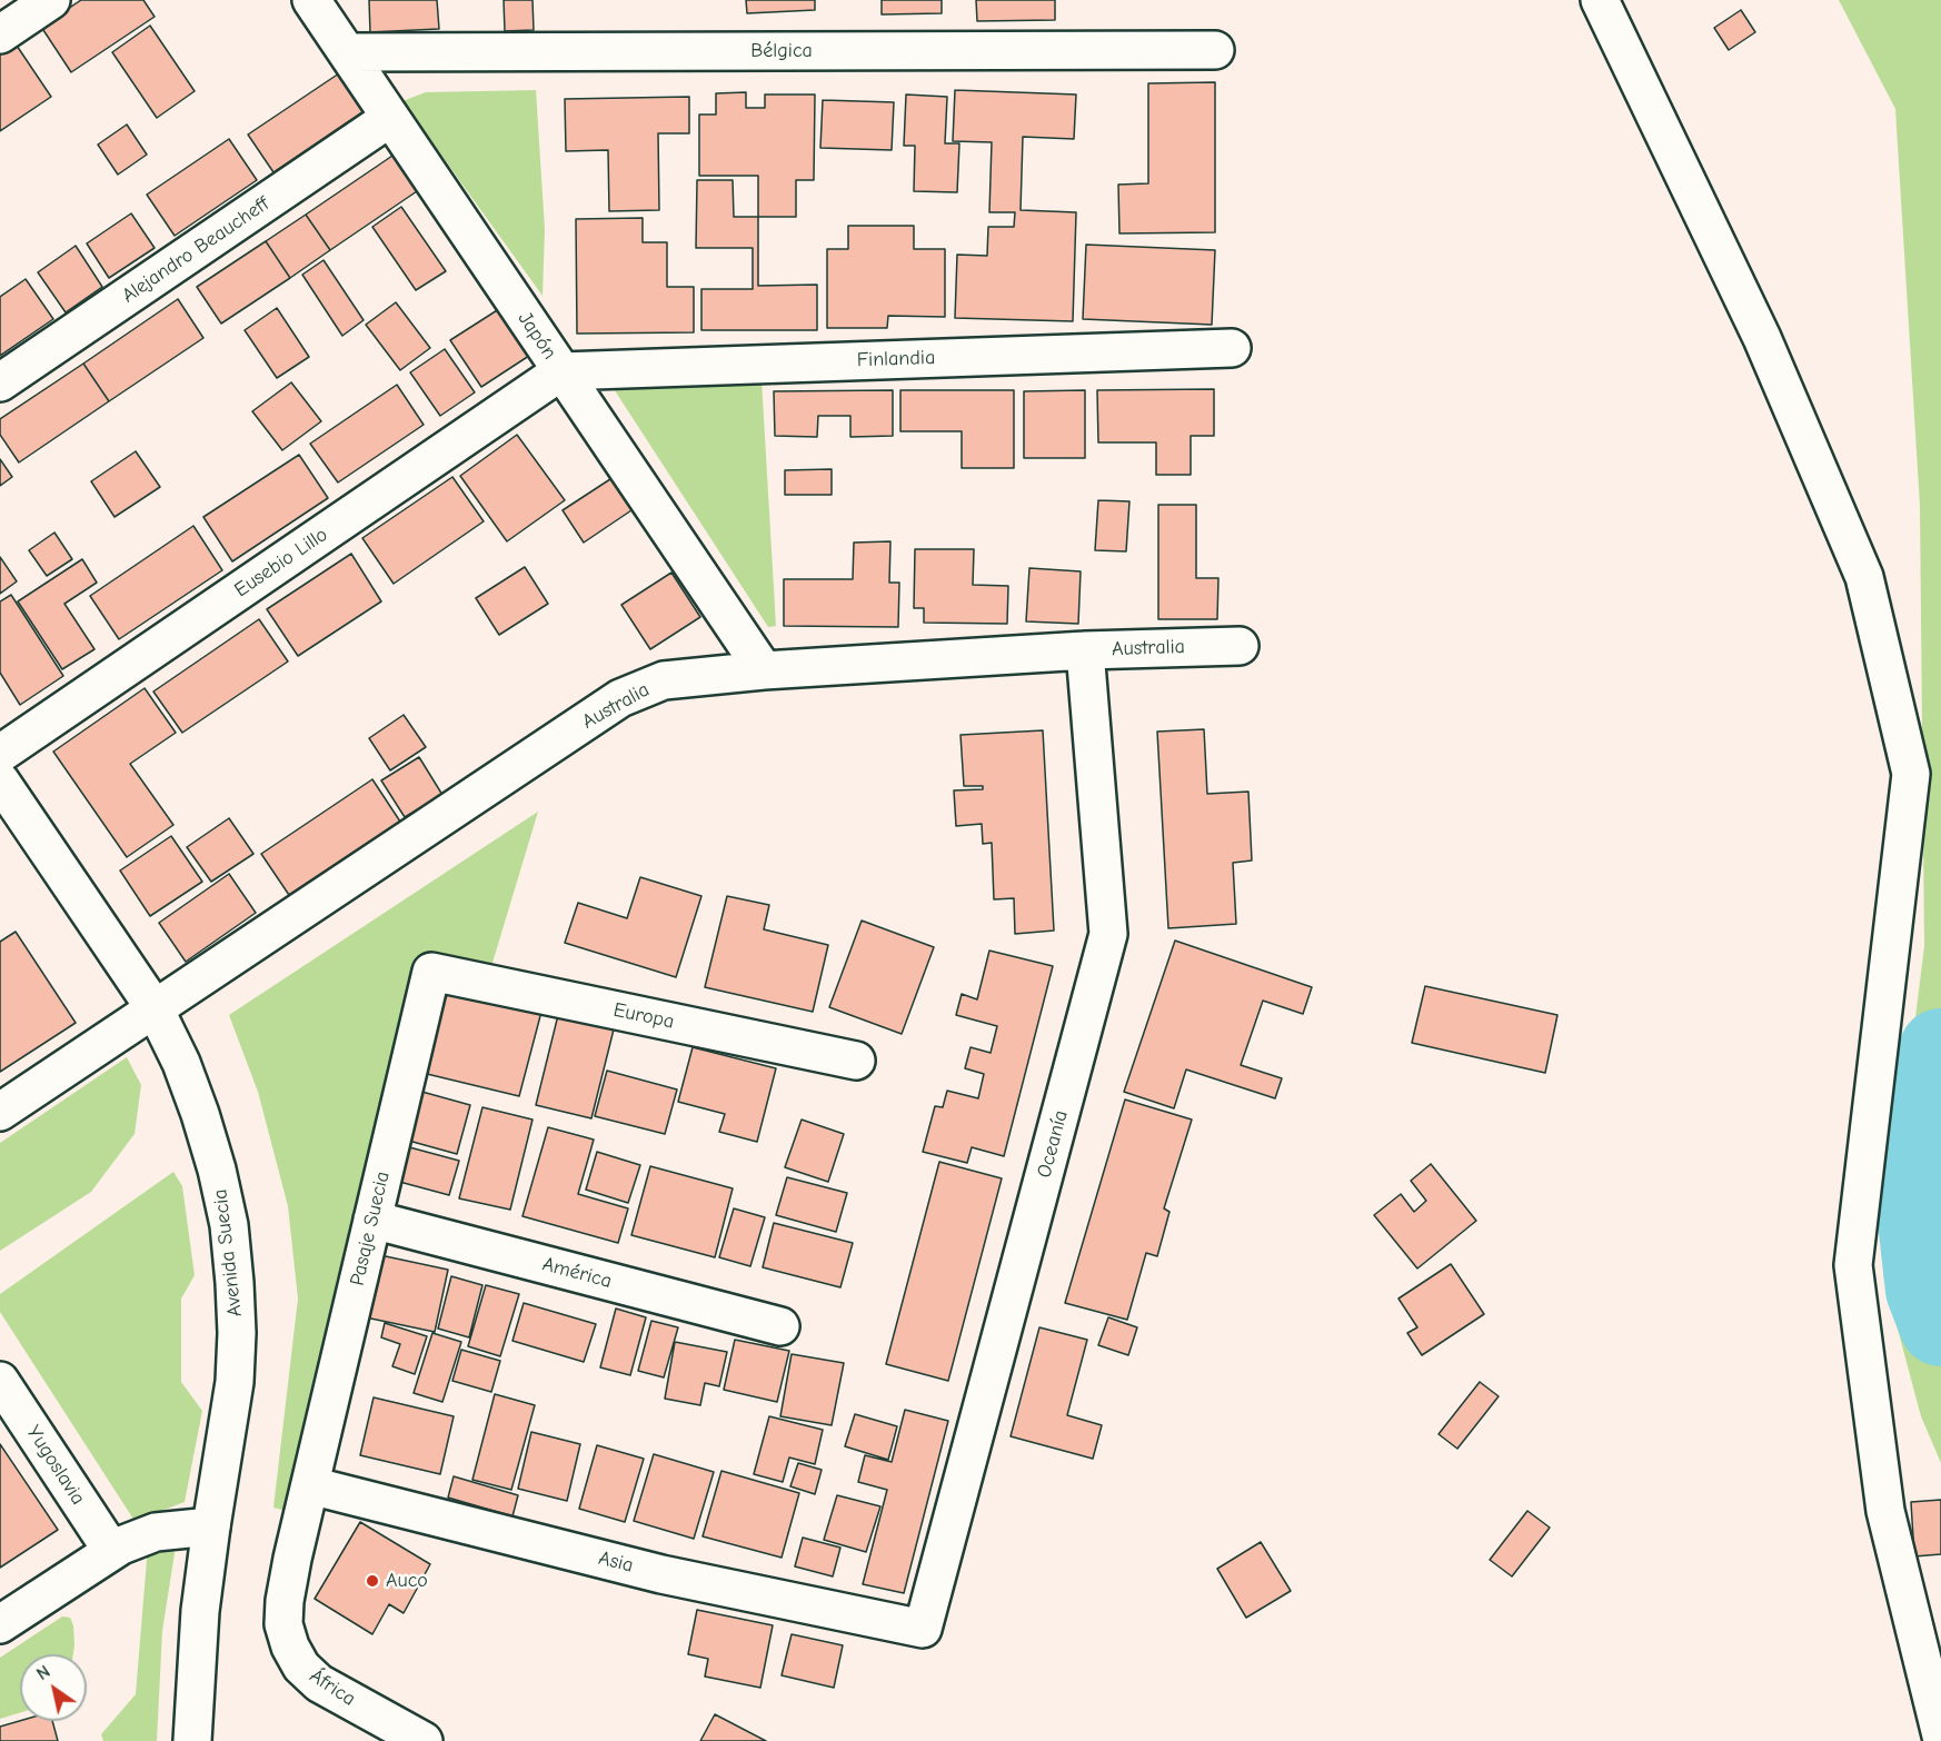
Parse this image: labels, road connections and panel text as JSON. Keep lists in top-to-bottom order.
{
  "streets": {
    "street": [
      "Bélgica",
      "Alejandro Beaucheff",
      "Japón",
      "Finlandia",
      "Eusebio Lillo",
      "Australia",
      "Europa",
      "Oceanía",
      "Pasaje Suecia",
      "Avenida Suecia",
      "América",
      "Yugoslavia",
      "Asia",
      "África"
    ]
  },
  "crossings": [
    ["Bélgica", "Japón"],
    ["Alejandro Beaucheff", "Japón"],
    ["Japón", "Finlandia"],
    ["Japón", "Eusebio Lillo"],
    ["Japón", "Australia"],
    ["Finlandia", "Eusebio Lillo"],
    ["Australia", "Oceanía"],
    ["Australia", "Avenida Suecia"],
    ["Europa", "Pasaje Suecia"],
    ["Oceanía", "Asia"],
    ["Pasaje Suecia", "América"],
    ["Pasaje Suecia", "Asia"],
    ["Pasaje Suecia", "África"],
    ["Asia", "África"]
  ],
  "places": ["Auco"],
  "north": "top left"
}
